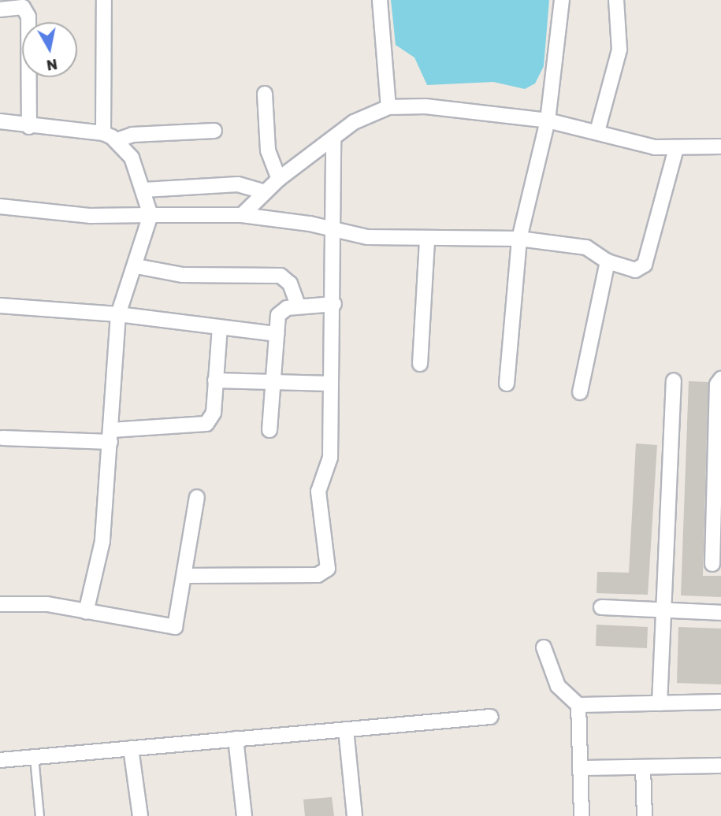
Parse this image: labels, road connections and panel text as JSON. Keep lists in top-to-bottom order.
{
  "north": "bottom"
}
